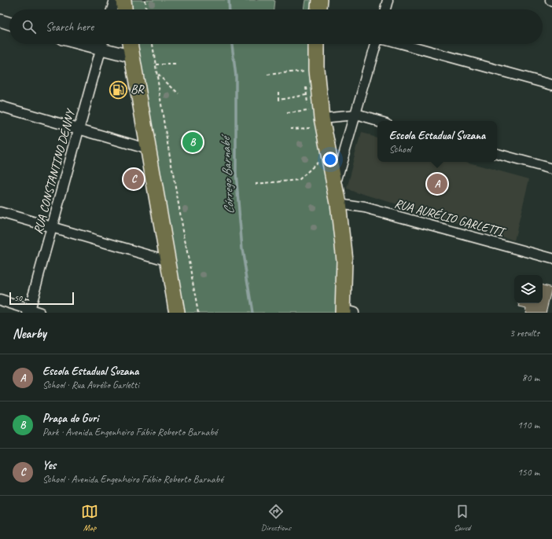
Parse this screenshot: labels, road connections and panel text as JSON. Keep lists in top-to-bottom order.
{
  "streets": {
    "street": ["RUA CONSTANTINO DENNY", "RUA AURÉLIO GARLETTI"]
  },
  "water": ["Córrego Barnabé"],
  "places": {
    "fuel station": ["BR"]
  },
  "scale_bar": "50 m",
  "page": {
    "search": "Search here",
    "popup": ["Escola Estadual Suzana", "School"],
    "pins": ["B", "C", "A"],
    "scale": "50 m",
    "heading": ["Nearby", "3 results"],
    "list": [
      {
        "mark": "A",
        "name": "Escola Estadual Suzana",
        "note": "School · Rua Aurélio Garletti",
        "value": "80 m"
      },
      {
        "mark": "B",
        "name": "Praça do Guri",
        "note": "Park · Avenida Engenheiro Fábio Roberto Barnabé",
        "value": "110 m"
      },
      {
        "mark": "C",
        "name": "Yes",
        "note": "School · Avenida Engenheiro Fábio Roberto Barnabé",
        "value": "150 m"
      }
    ],
    "nav": ["Map", "Directions", "Saved"]
  }
}
